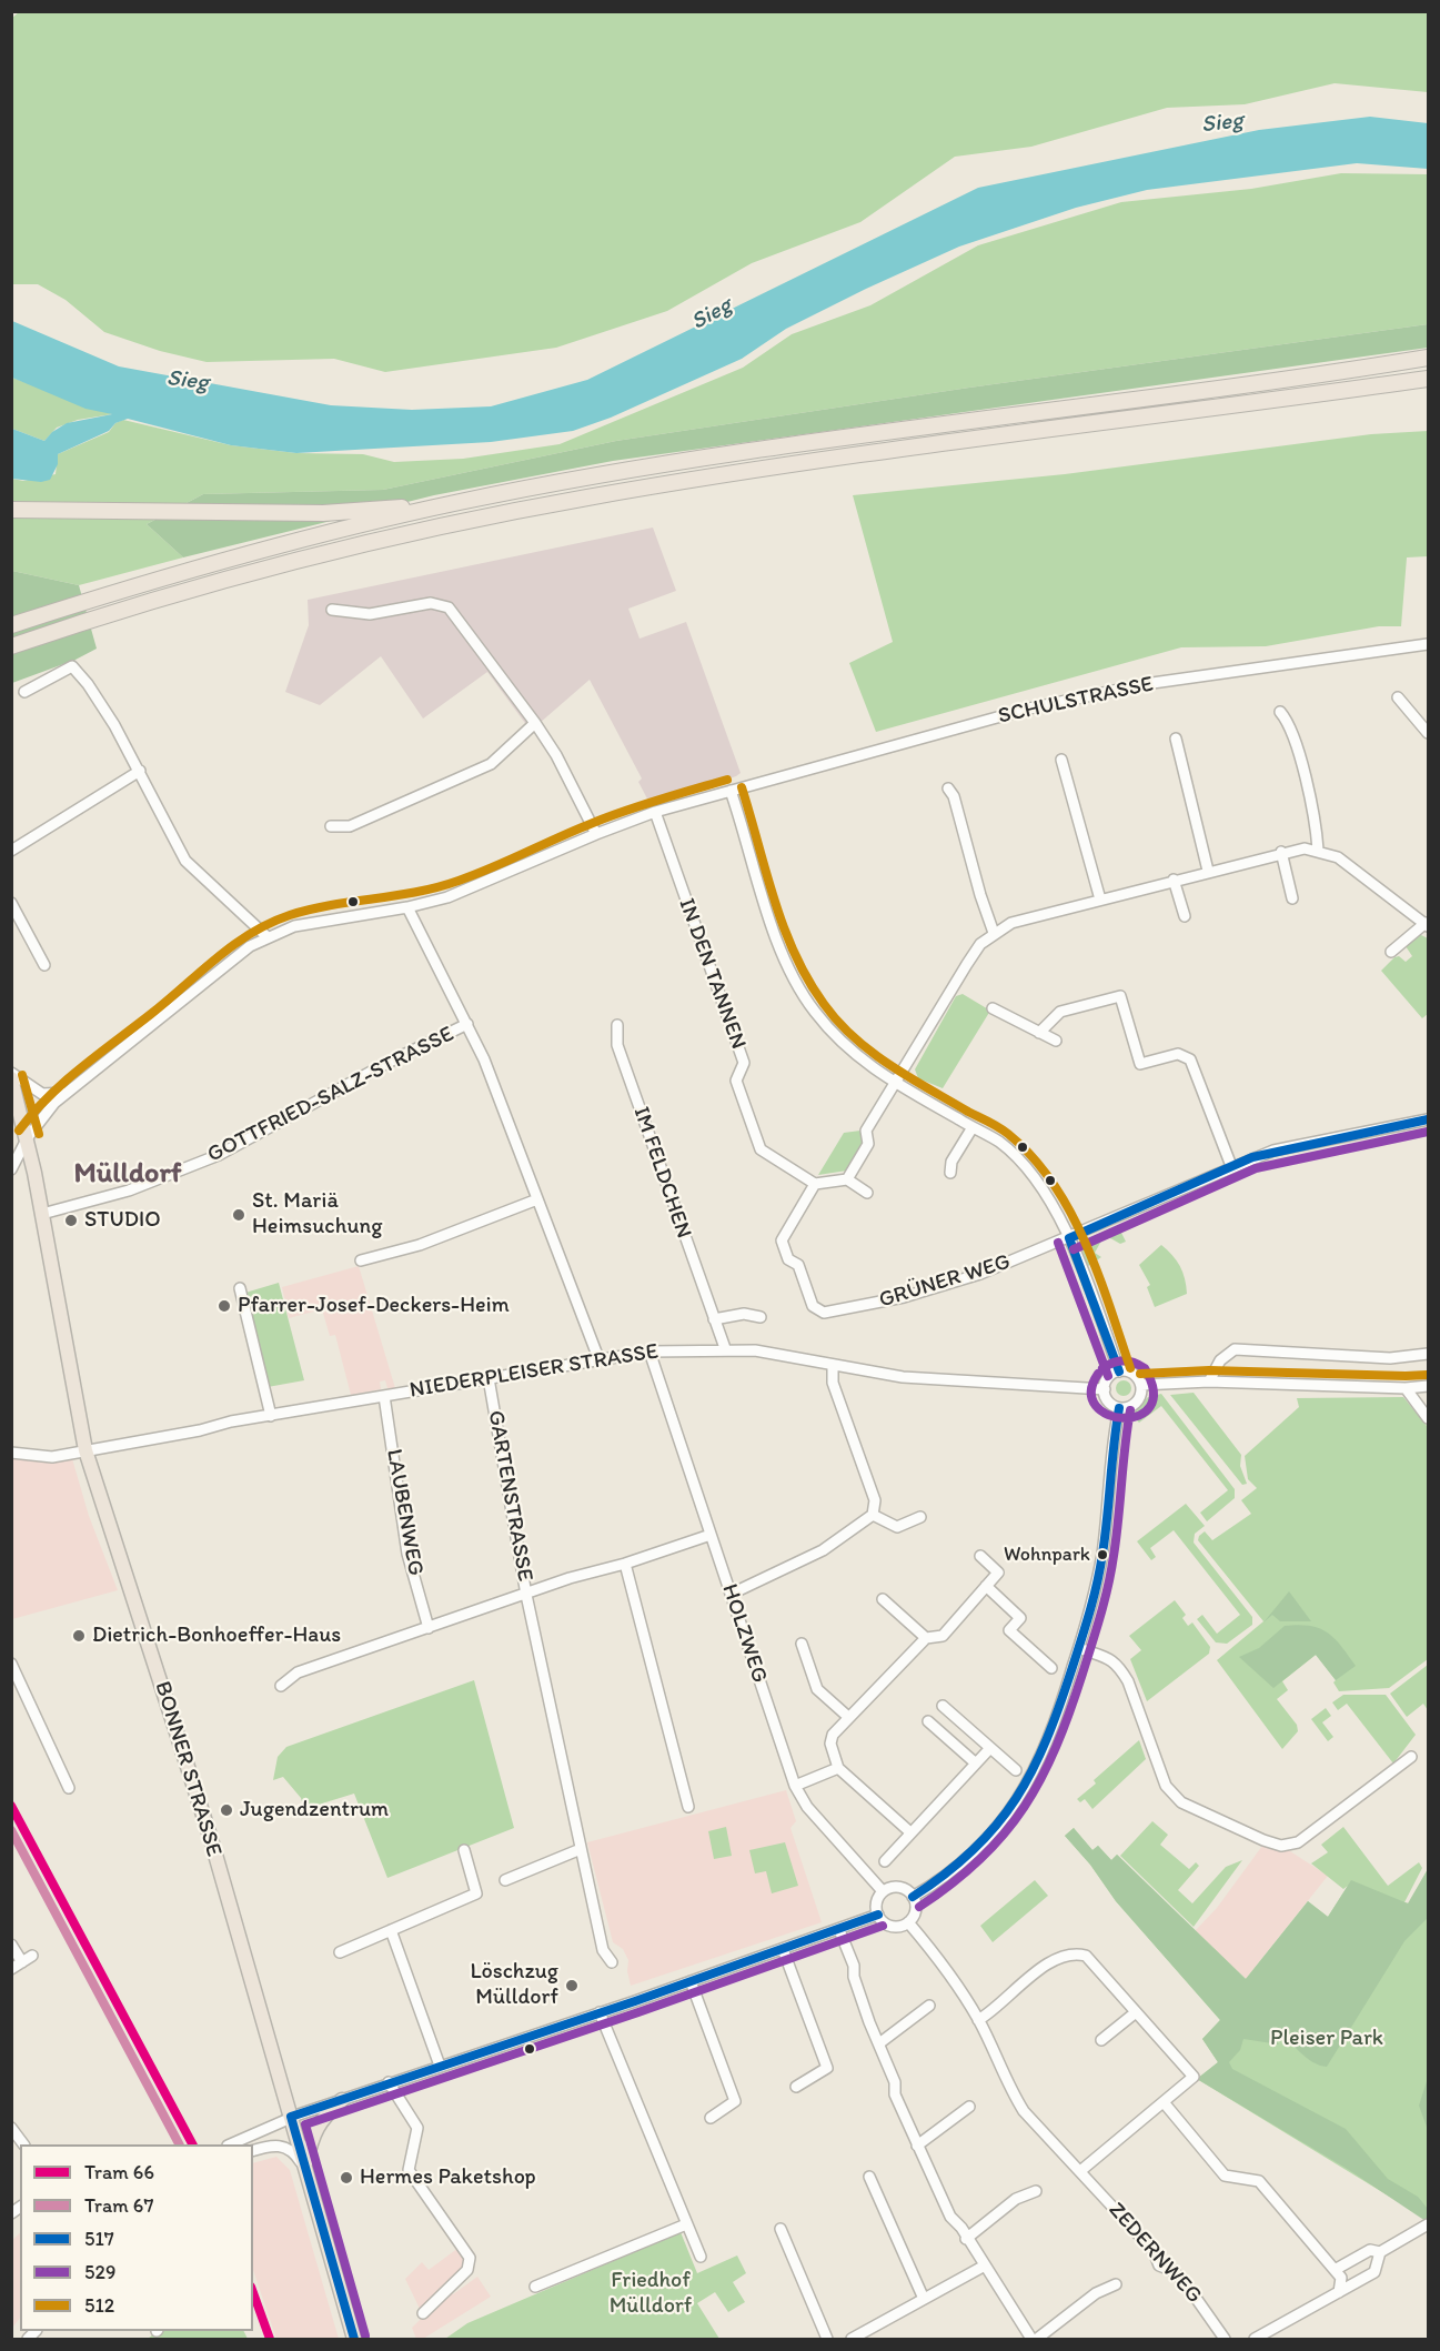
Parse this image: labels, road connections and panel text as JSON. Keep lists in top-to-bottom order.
{
  "streets": {
    "main road": ["BONNER STRASSE"],
    "street": [
      "SCHULSTRASSE",
      "IN DEN TANNEN",
      "GOTTFRIED-SALZ-STRASSE",
      "IM FELDCHEN",
      "GRÜNER WEG",
      "NIEDERPLEISER STRASSE",
      "GARTENSTRASSE",
      "LAUBENWEG",
      "HOLZWEG",
      "ZEDERNWEG"
    ]
  },
  "crossings": [
    ["SCHULSTRASSE", "IN DEN TANNEN"],
    ["SCHULSTRASSE", "BONNER STRASSE"],
    ["IN DEN TANNEN", "GRÜNER WEG"],
    ["GOTTFRIED-SALZ-STRASSE", "BONNER STRASSE"],
    ["IM FELDCHEN", "NIEDERPLEISER STRASSE"],
    ["NIEDERPLEISER STRASSE", "GARTENSTRASSE"],
    ["NIEDERPLEISER STRASSE", "LAUBENWEG"],
    ["NIEDERPLEISER STRASSE", "HOLZWEG"],
    ["NIEDERPLEISER STRASSE", "BONNER STRASSE"],
    ["HOLZWEG", "ZEDERNWEG"]
  ],
  "districts": ["Mülldorf"],
  "water": ["Sieg"],
  "parks": ["Pleiser Park", "Friedhof Mülldorf"],
  "places": [
    "St. Mariä Heimsuchung",
    "STUDIO",
    "Pfarrer-Josef-Deckers-Heim",
    "Wohnpark",
    "Dietrich-Bonhoeffer-Haus",
    "Jugendzentrum",
    "Löschzug Mülldorf",
    "Hermes Paketshop"
  ],
  "lines": [
    "transit line 512",
    "transit line 517",
    "transit line 529",
    "tram line 66",
    "tram line 67"
  ],
  "legend": [
    "Tram 66",
    "Tram 67",
    "517",
    "529",
    "512"
  ]
}
